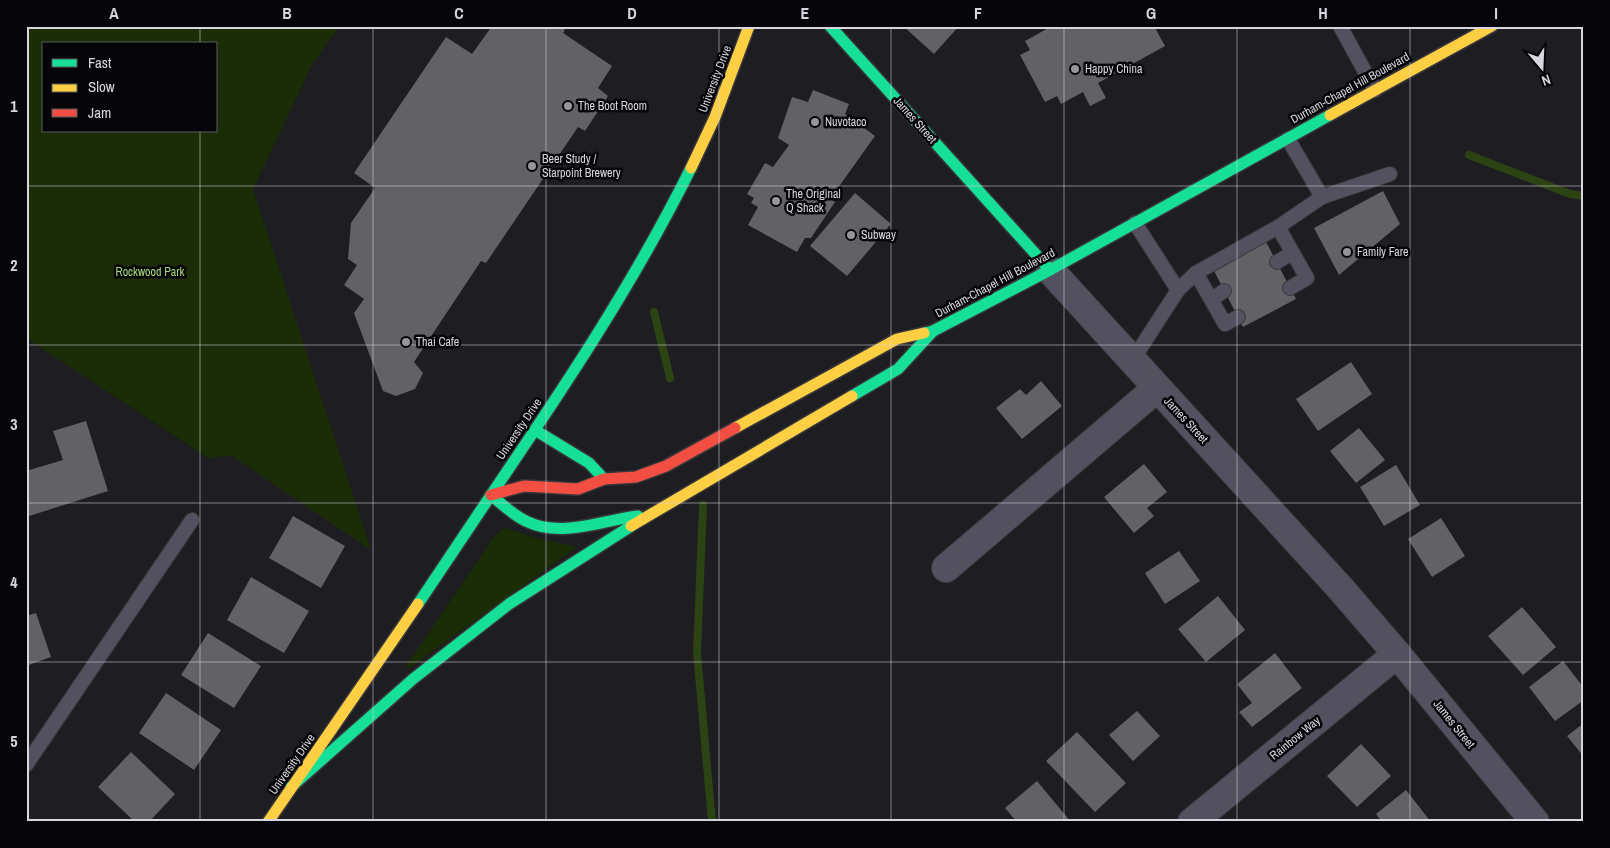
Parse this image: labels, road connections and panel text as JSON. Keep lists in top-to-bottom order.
{
  "streets": {
    "main road": ["University Drive", "Durham-Chapel Hill Boulevard", "James Street"],
    "street": ["Rainbow Way"]
  },
  "crossings": [
    ["University Drive", "Durham-Chapel Hill Boulevard"],
    ["Durham-Chapel Hill Boulevard", "James Street"],
    ["James Street", "Rainbow Way"]
  ],
  "parks": ["Rockwood Park"],
  "places": [
    "Happy China",
    "The Boot Room",
    "Nuvotaco",
    "Beer Study / Starpoint Brewery",
    "The Original Q Shack",
    "Subway",
    "Family Fare",
    "Thai Cafe"
  ],
  "legend": ["Fast", "Slow", "Jam"],
  "north": "bottom",
  "grid": {
    "columns": [
      "A",
      "B",
      "C",
      "D",
      "E",
      "F",
      "G",
      "H",
      "I"
    ],
    "rows": [
      "1",
      "2",
      "3",
      "4",
      "5"
    ]
  }
}
